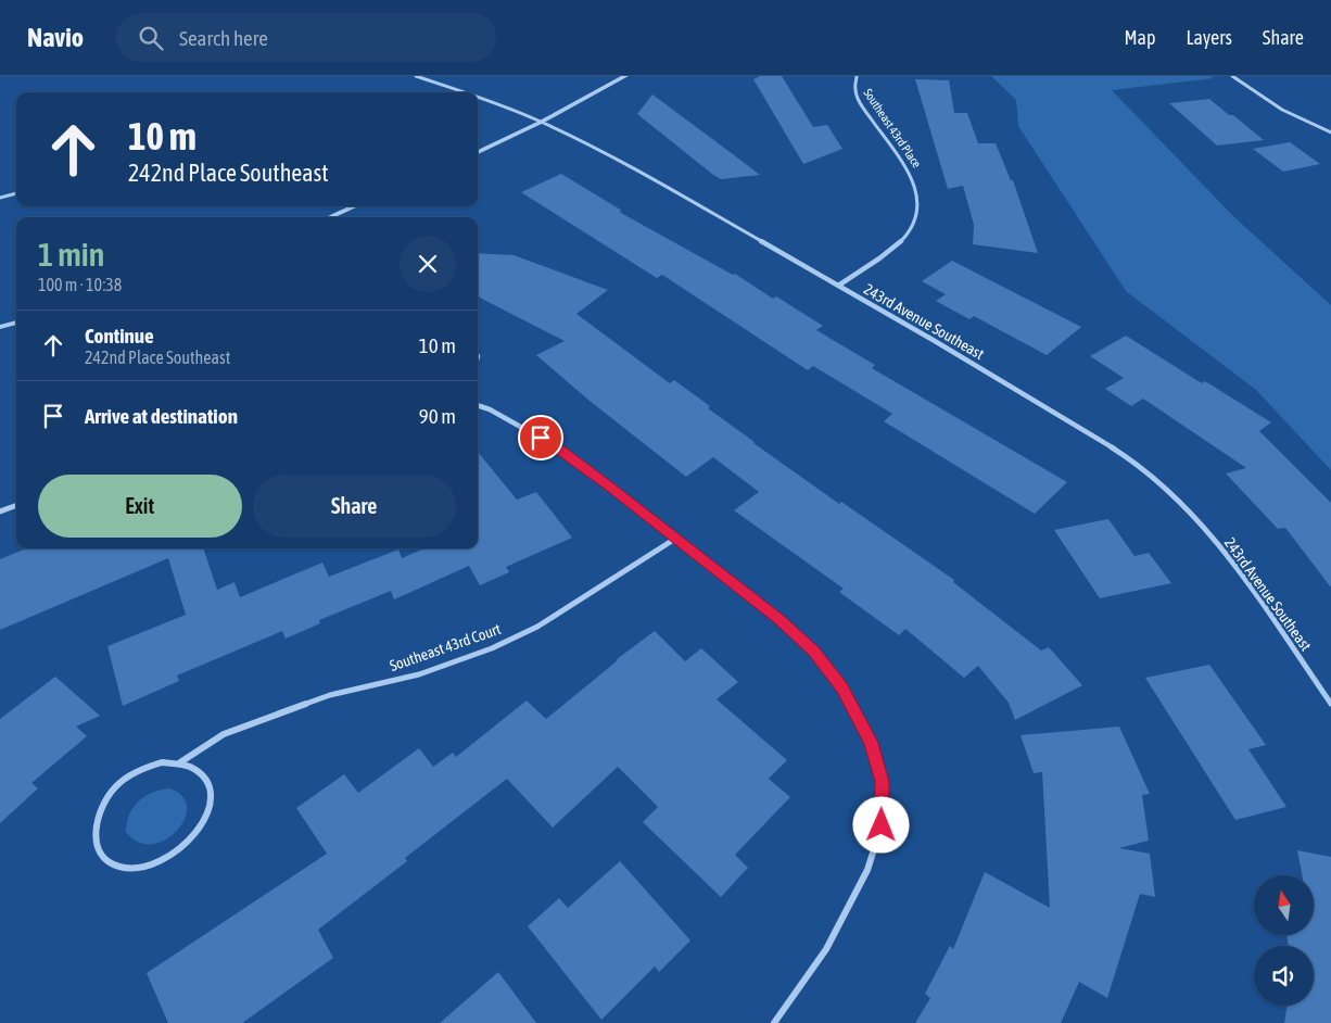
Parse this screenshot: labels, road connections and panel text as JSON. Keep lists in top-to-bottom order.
{
  "streets": {
    "street": ["Southeast 43rd Place", "243rd Avenue Southeast", "Southeast 43rd Court"]
  },
  "crossings": [
    ["Southeast 43rd Place", "243rd Avenue Southeast"]
  ],
  "north": "top",
  "page": {
    "header": "Navio",
    "search": "Search here",
    "nav": ["Map", "Layers", "Share"],
    "turn": ["10 m", "242nd Place Southeast"],
    "heading": ["1 min", "100 m · 10:38"],
    "list": [
      {
        "name": "Continue",
        "note": "242nd Place Southeast",
        "value": "10 m"
      },
      {
        "name": "Arrive at destination",
        "value": "90 m"
      }
    ],
    "buttons": ["Exit", "Share"]
  }
}
